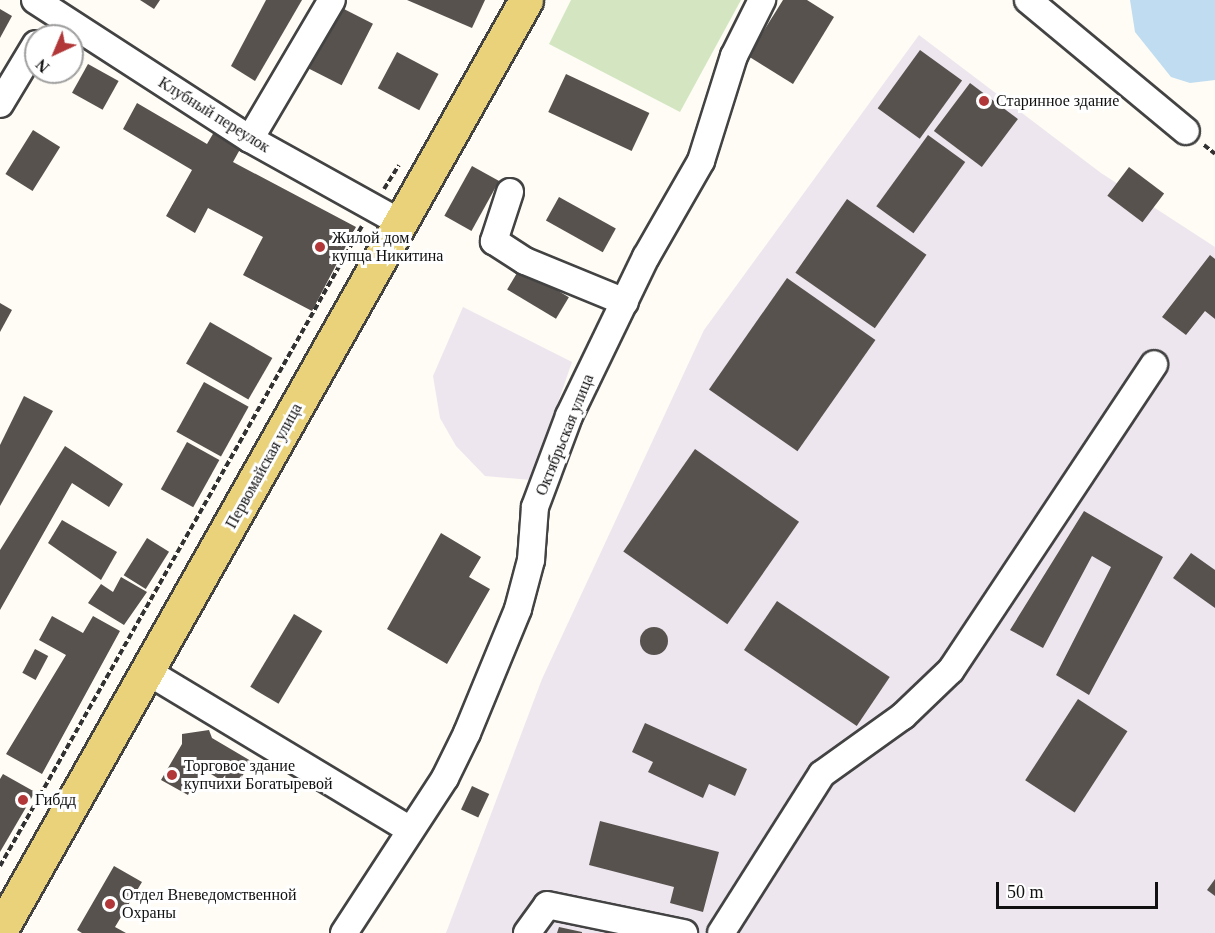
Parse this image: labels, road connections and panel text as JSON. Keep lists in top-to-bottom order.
{
  "streets": {
    "main road": ["Первомайская улица"],
    "street": ["Клубный переулок", "Октябрьская улица"]
  },
  "crossings": [
    ["Клубный переулок", "Первомайская улица"]
  ],
  "places": [
    "Старинное здание",
    "Жилой дом купца Никитина",
    "Торговое здание купчихи Богатыревой",
    "Гибдд",
    "Отдел Вневедомственной Охраны"
  ],
  "scale_bar": "50 m",
  "north": "bottom left"
}
